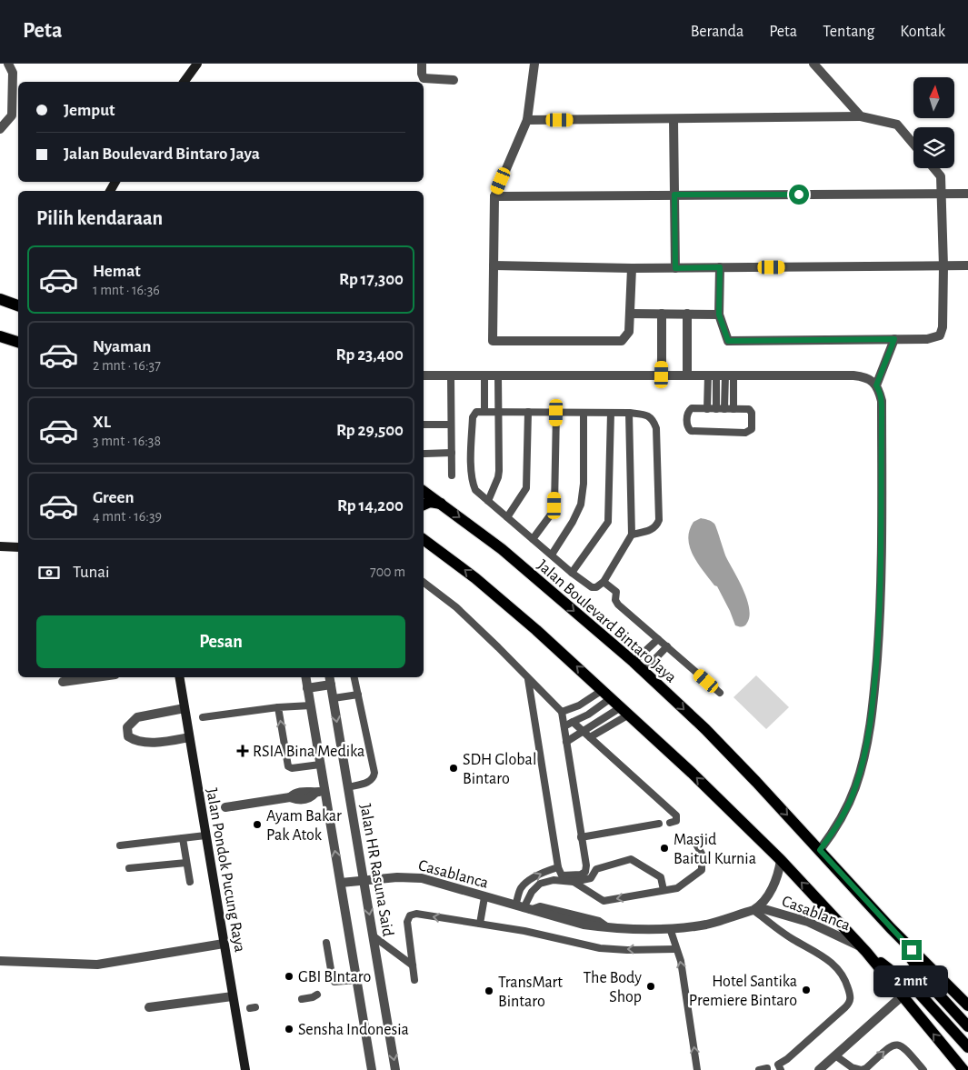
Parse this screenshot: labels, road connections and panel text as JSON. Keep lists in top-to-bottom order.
{
  "streets": {
    "main road": ["Jalan Boulevard Bintaro Jaya", "Jalan Pondok Pucung Raya"],
    "street": ["Jalan HR Rasuna Said", "Casablanca"]
  },
  "crossings": [
    ["Jalan HR Rasuna Said", "Casablanca"]
  ],
  "places": {
    "health": ["RSIA Bina Medika"],
    "other": [
      "SDH Global Bintaro",
      "Ayam Bakar Pak Atok",
      "Masjid Baitul Kurnia",
      "GBI BIntaro",
      "The Body Shop",
      "Hotel Santika Premiere Bintaro",
      "TransMart Bintaro",
      "Sensha Indonesia"
    ]
  },
  "north": "top",
  "page": {
    "header": "Peta",
    "nav": [
      "Beranda",
      "Peta",
      "Tentang",
      "Kontak"
    ],
    "banner": ["Jemput", "Jalan Boulevard Bintaro Jaya"],
    "heading": "Pilih kendaraan",
    "list": [
      {
        "name": "Hemat",
        "note": "1 mnt · 16:36",
        "value": "Rp 17,300"
      },
      {
        "name": "Nyaman",
        "note": "2 mnt · 16:37",
        "value": "Rp 23,400"
      },
      {
        "name": "XL",
        "note": "3 mnt · 16:38",
        "value": "Rp 29,500"
      },
      {
        "name": "Green",
        "note": "4 mnt · 16:39",
        "value": "Rp 14,200"
      }
    ],
    "pay": ["Tunai", "700 m"],
    "buttons": "Pesan",
    "bubble": "2 mnt"
  }
}
